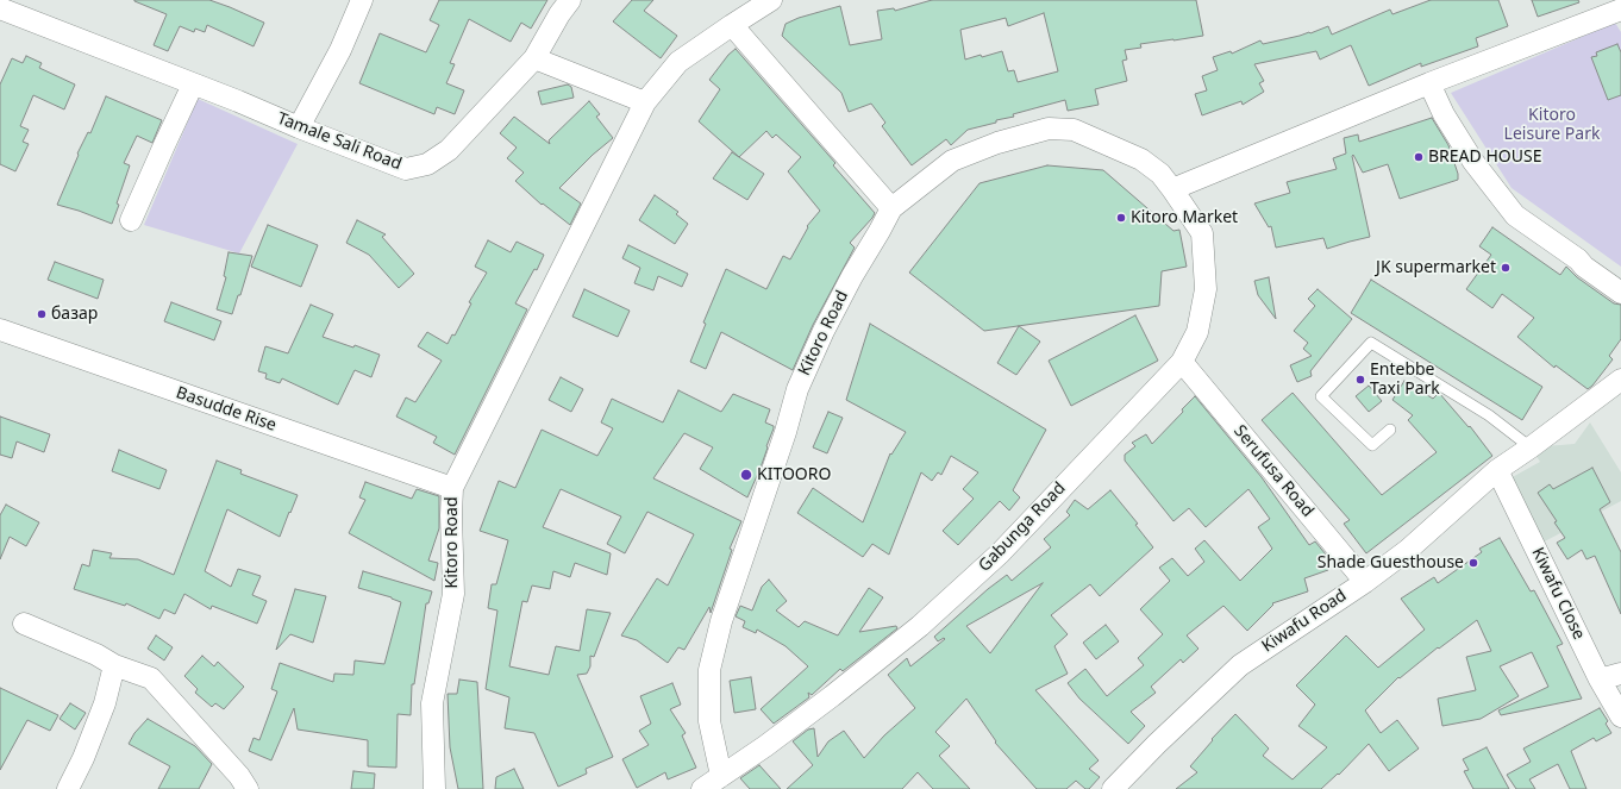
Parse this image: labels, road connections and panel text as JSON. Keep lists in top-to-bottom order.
{
  "streets": {
    "street": [
      "Tamale Sali Road",
      "Kitoro Road",
      "Basudde Rise",
      "Serufusa Road",
      "Gabunga Road",
      "Kiwafu Close",
      "Kiwafu Road"
    ]
  },
  "crossings": [
    ["Kitoro Road", "Basudde Rise"],
    ["Kitoro Road", "Gabunga Road"],
    ["Serufusa Road", "Gabunga Road"],
    ["Serufusa Road", "Kiwafu Road"],
    ["Kiwafu Close", "Kiwafu Road"]
  ],
  "parks": ["Kitoro Leisure Park"],
  "places": [
    "BREAD HOUSE",
    "Kitoro Market",
    "JK supermarket",
    "базар",
    "Entebbe Taxi Park",
    "KITOORO",
    "Shade Guesthouse"
  ]
}
